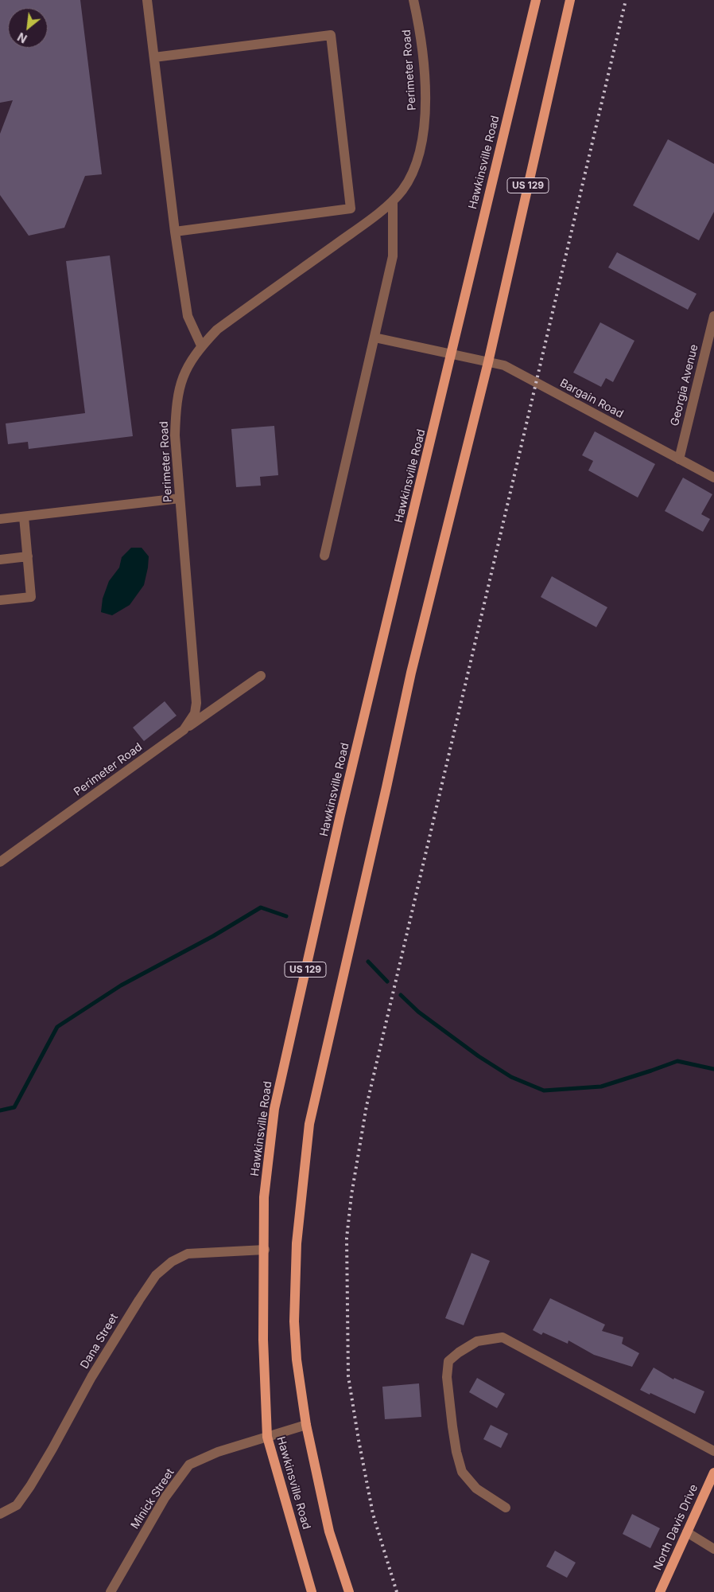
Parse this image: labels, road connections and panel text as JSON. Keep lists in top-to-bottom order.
{
  "streets": {
    "main road": ["Hawkinsville Road", "US 129", "North Davis Drive"],
    "street": [
      "Perimeter Road",
      "Georgia Avenue",
      "Bargain Road",
      "Dana Street",
      "Minick Street"
    ]
  },
  "crossings": [
    ["Hawkinsville Road", "Bargain Road"],
    ["Hawkinsville Road", "Dana Street"],
    ["Hawkinsville Road", "Minick Street"],
    ["Georgia Avenue", "Bargain Road"]
  ],
  "north": "bottom left"
}
